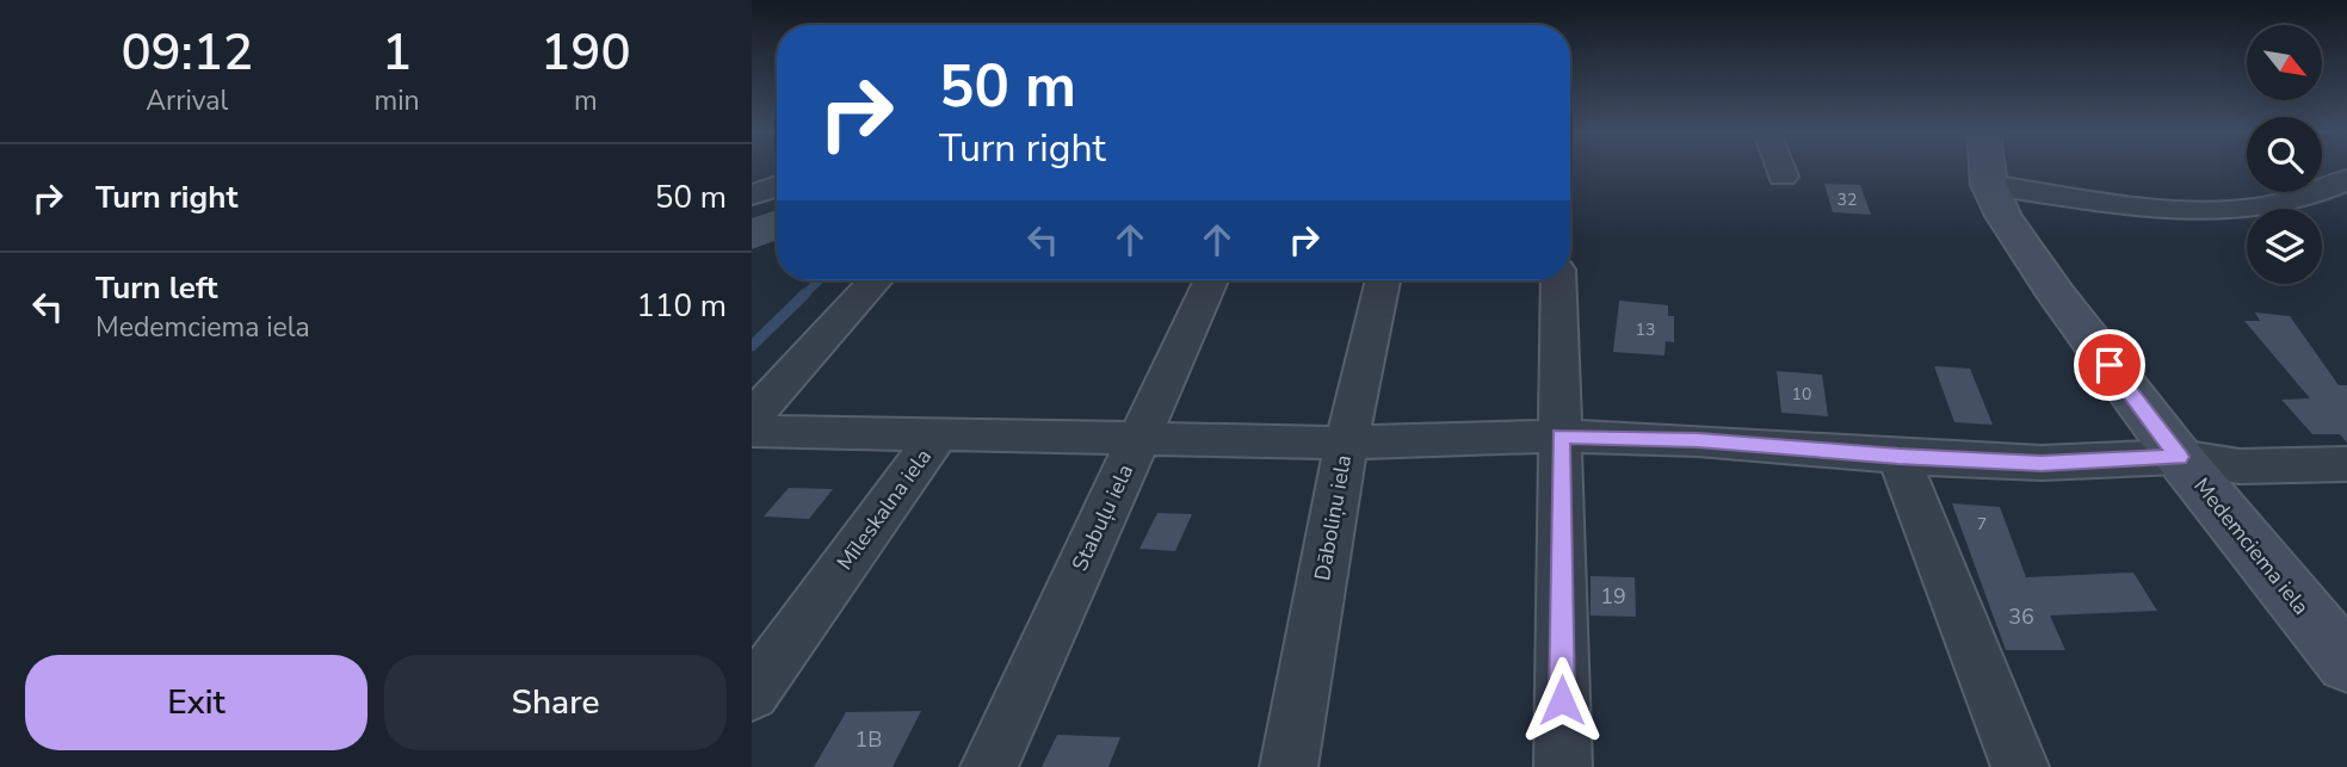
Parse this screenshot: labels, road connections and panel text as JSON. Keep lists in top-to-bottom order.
{
  "streets": {
    "street": [
      "Mīleskalna iela",
      "Stabuļu iela",
      "Dāboliņu iela",
      "Medemciema iela"
    ]
  },
  "house_numbers": [
    "32",
    "13",
    "10",
    "7",
    "19",
    "36",
    "1B"
  ],
  "north": "bottom right",
  "page": {
    "eta": [
      "09:12",
      "Arrival",
      "1",
      "min",
      "190",
      "m"
    ],
    "turn": ["50 m", "Turn right"],
    "list": [
      {
        "name": "Turn right",
        "value": "50 m"
      },
      {
        "name": "Turn left",
        "note": "Medemciema iela",
        "value": "110 m"
      }
    ],
    "buttons": ["Exit", "Share"]
  }
}
